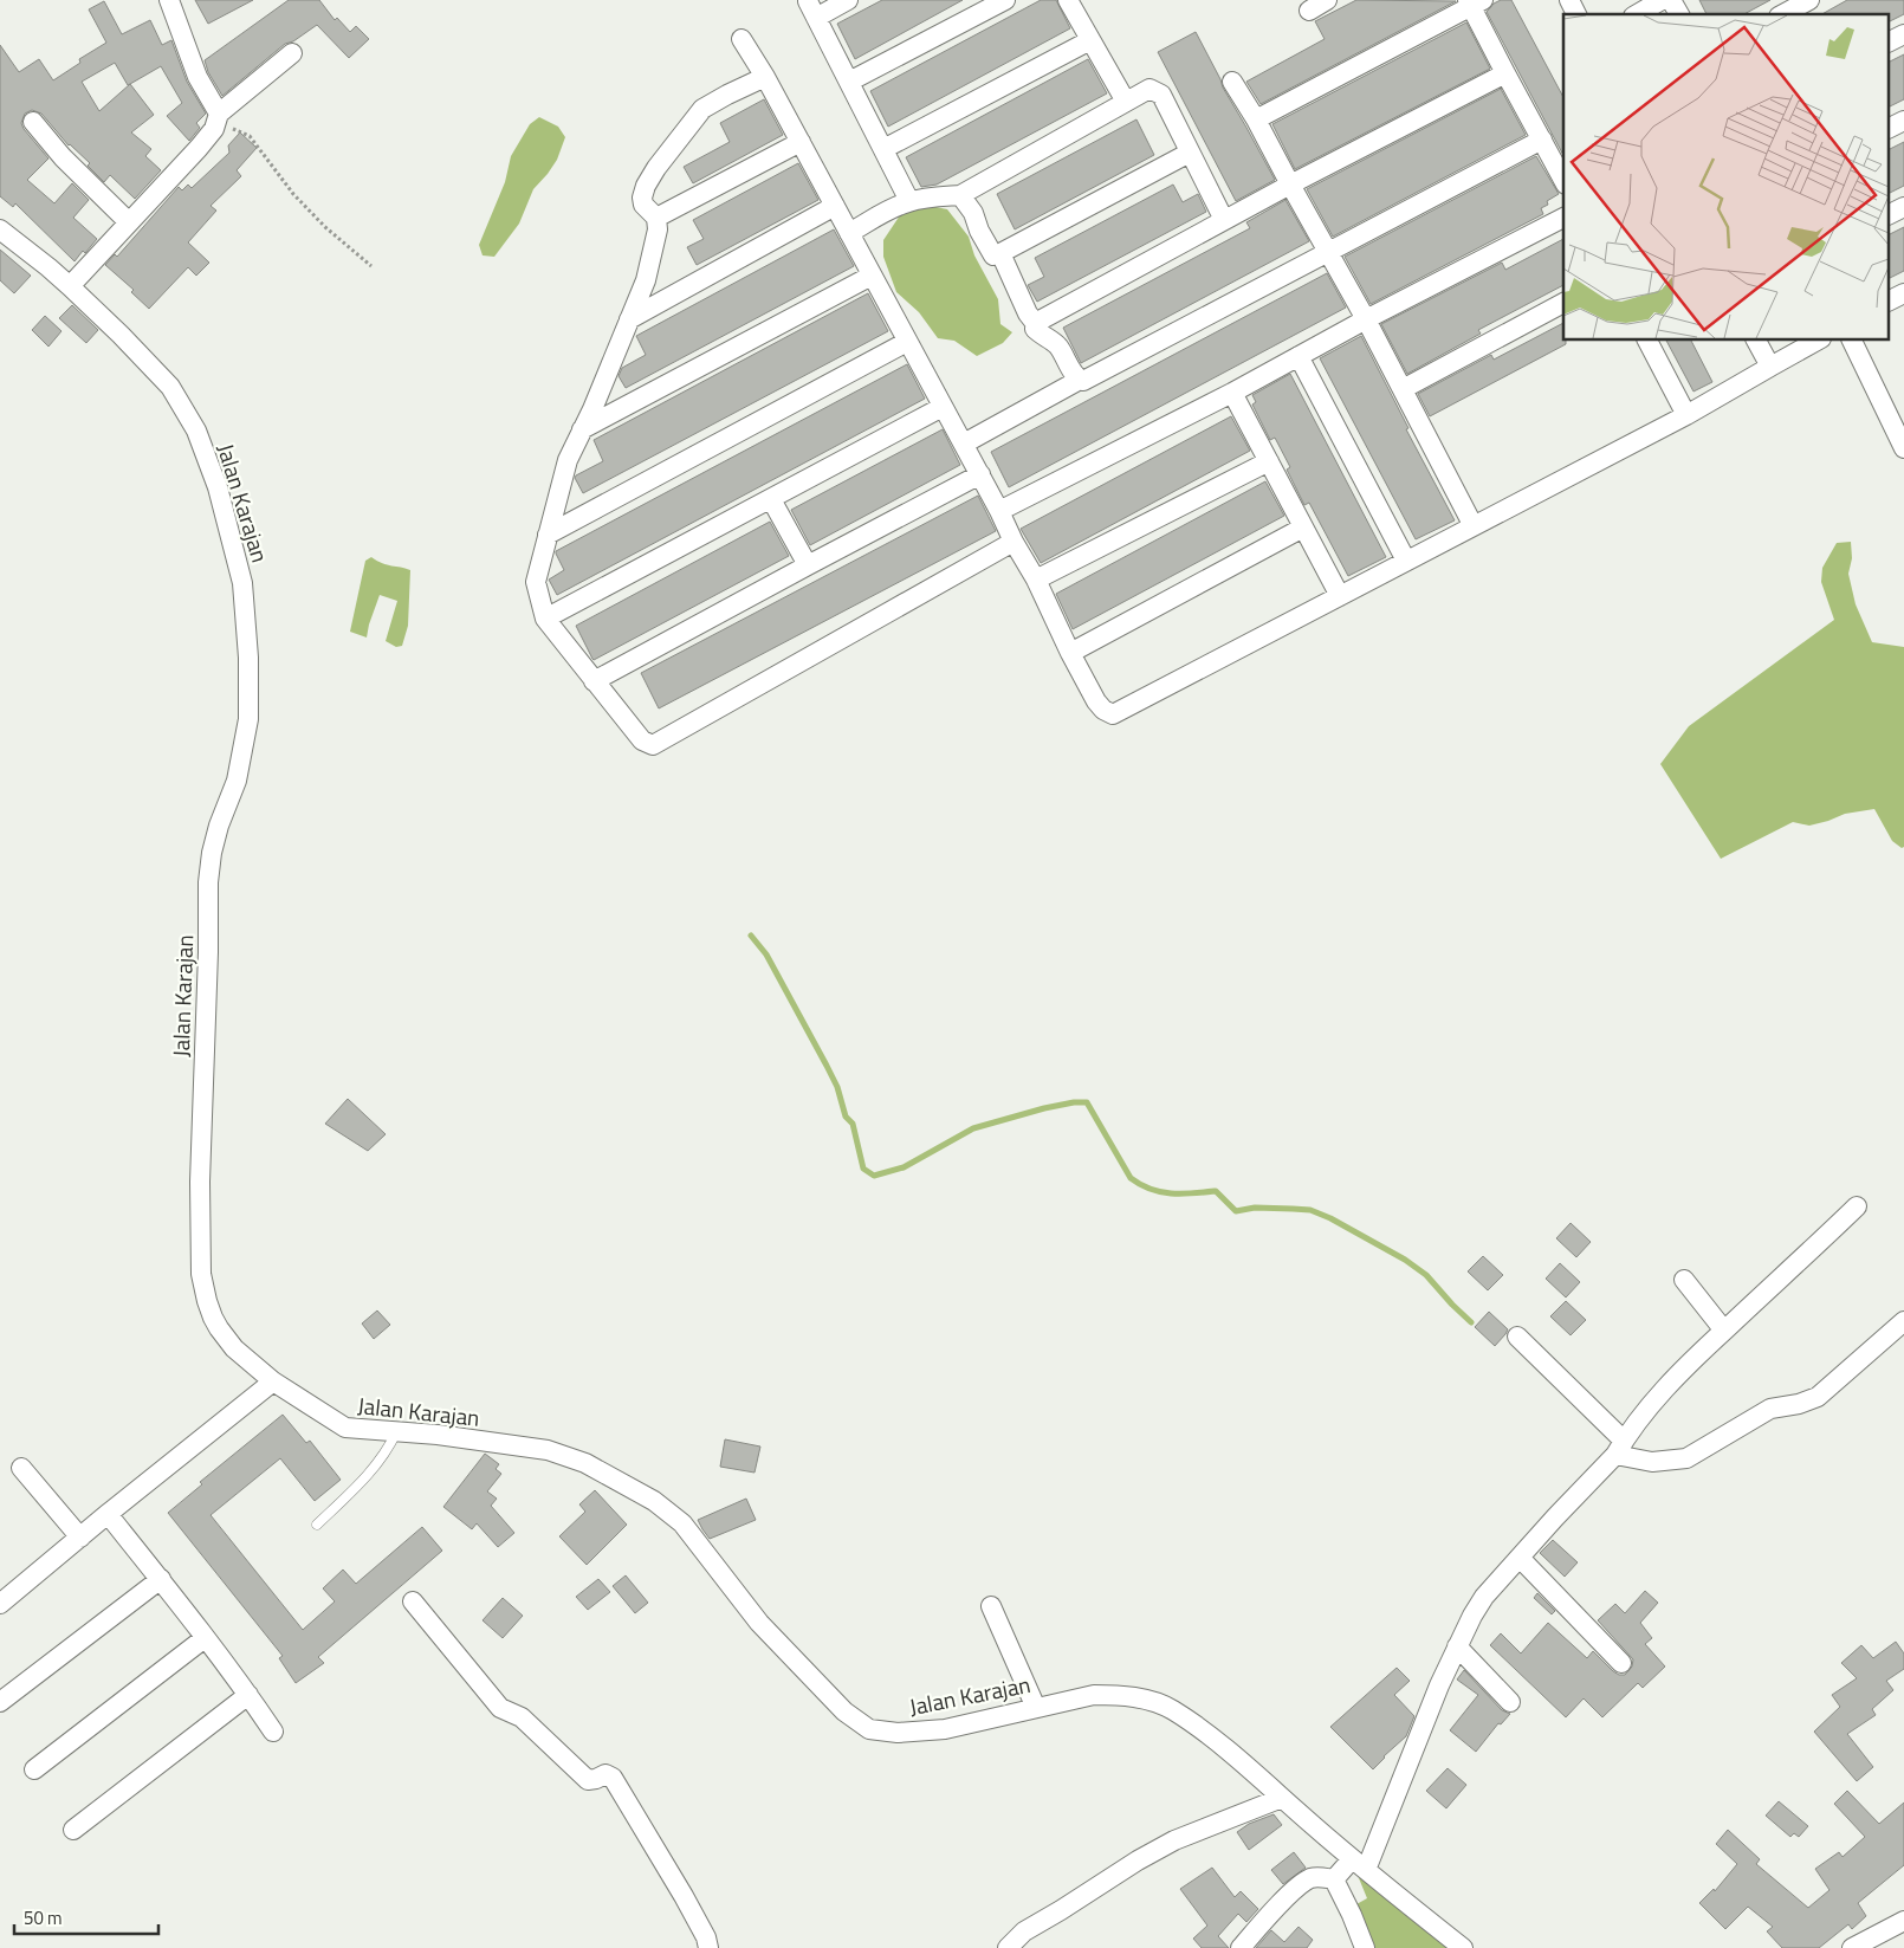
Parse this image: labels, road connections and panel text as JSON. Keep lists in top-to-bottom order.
{
  "streets": {
    "street": ["Jalan Karajan"]
  },
  "scale_bar": "50 m"
}
